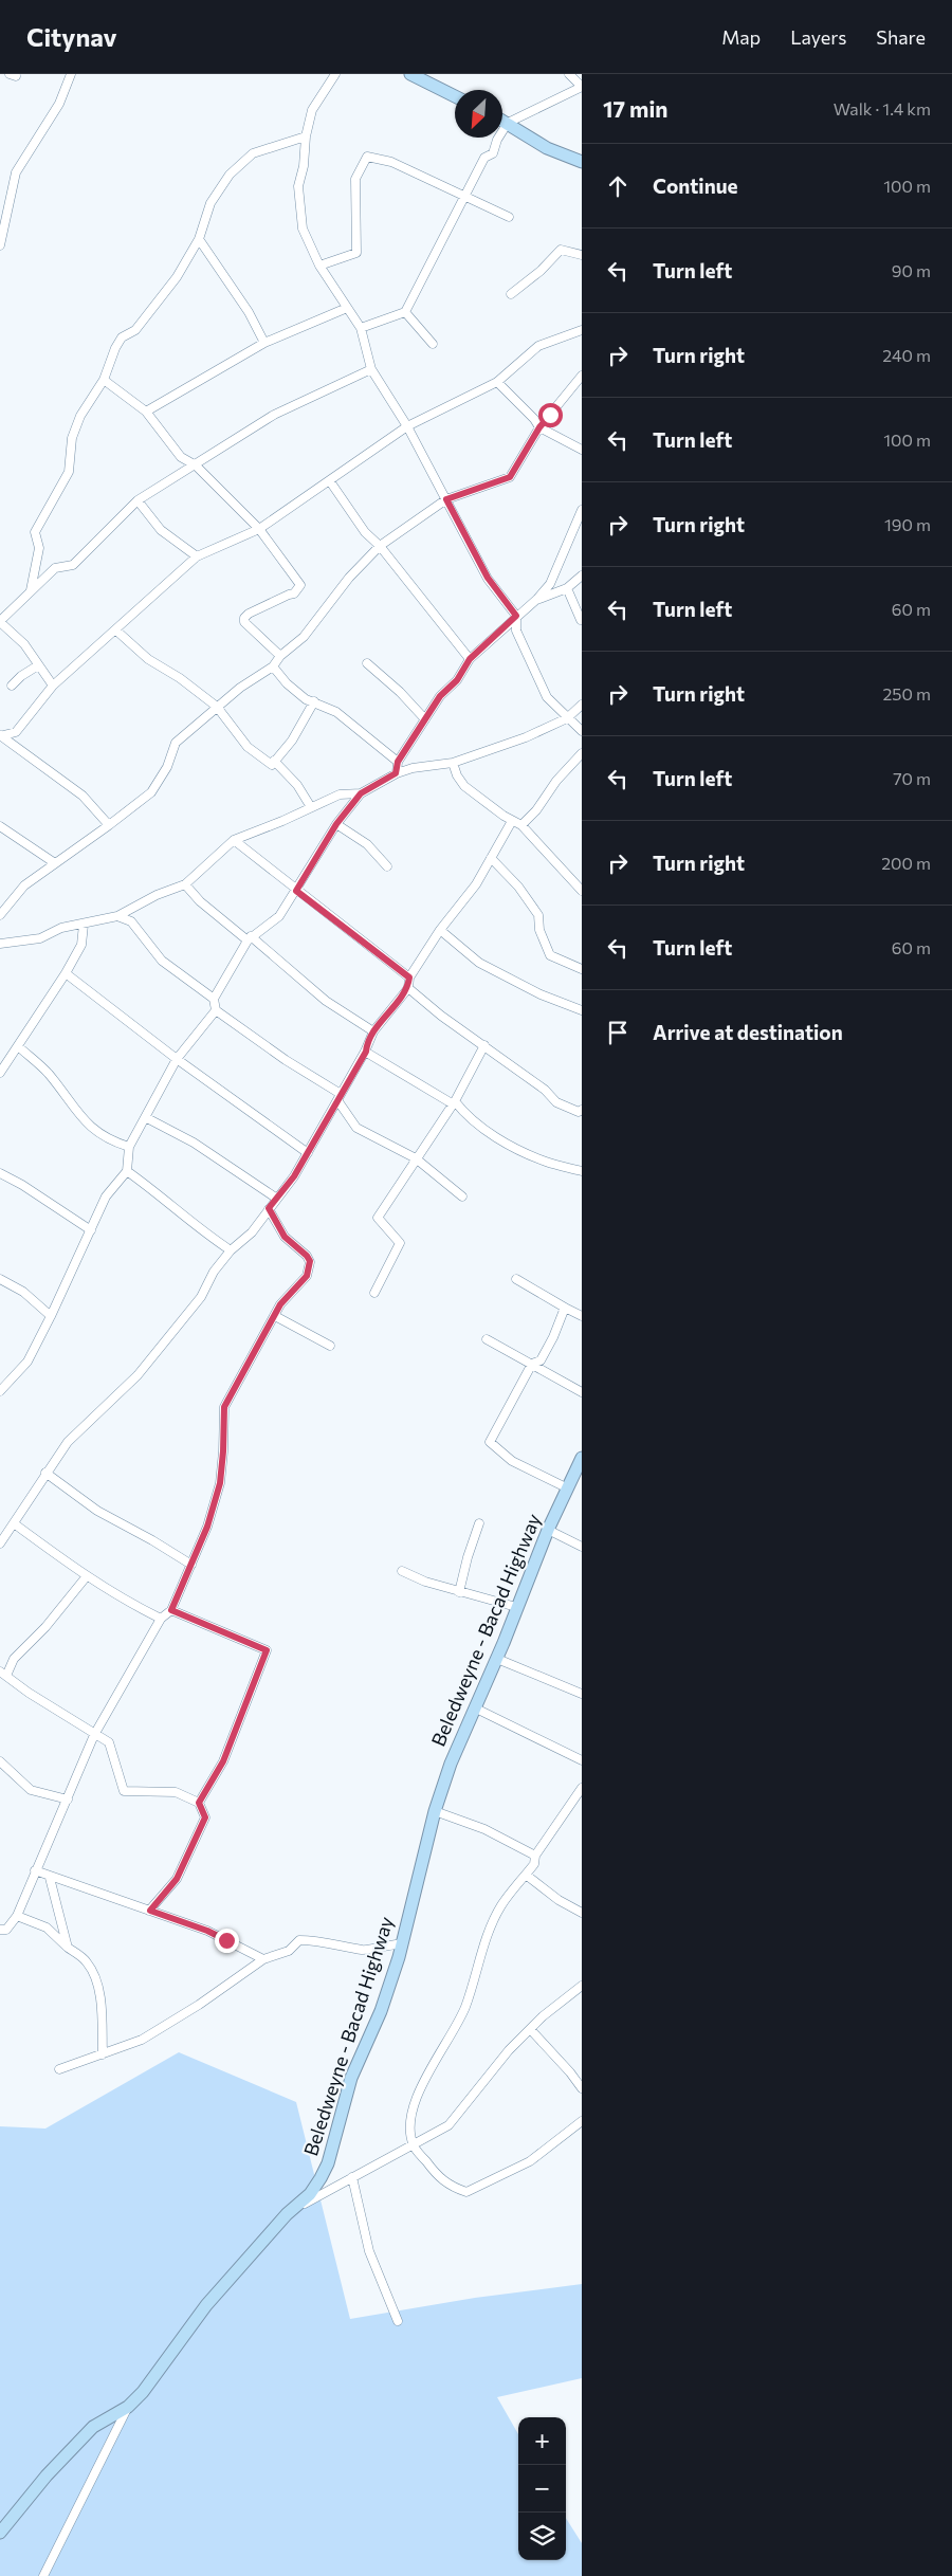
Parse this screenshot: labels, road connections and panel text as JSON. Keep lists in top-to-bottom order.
{
  "streets": {
    "street": ["Beledweyne - Bacad Highway"]
  },
  "north": "bottom left",
  "page": {
    "header": "Citynav",
    "nav": ["Map", "Layers", "Share"],
    "heading": ["17 min", "Walk · 1.4 km"],
    "list": [
      ["Continue", "100 m"],
      ["Turn left", "90 m"],
      ["Turn right", "240 m"],
      ["Turn left", "100 m"],
      ["Turn right", "190 m"],
      ["Turn left", "60 m"],
      ["Turn right", "250 m"],
      ["Turn left", "70 m"],
      ["Turn right", "200 m"],
      ["Turn left", "60 m"],
      "Arrive at destination"
    ],
    "map_buttons": ["+", "−"]
  }
}
